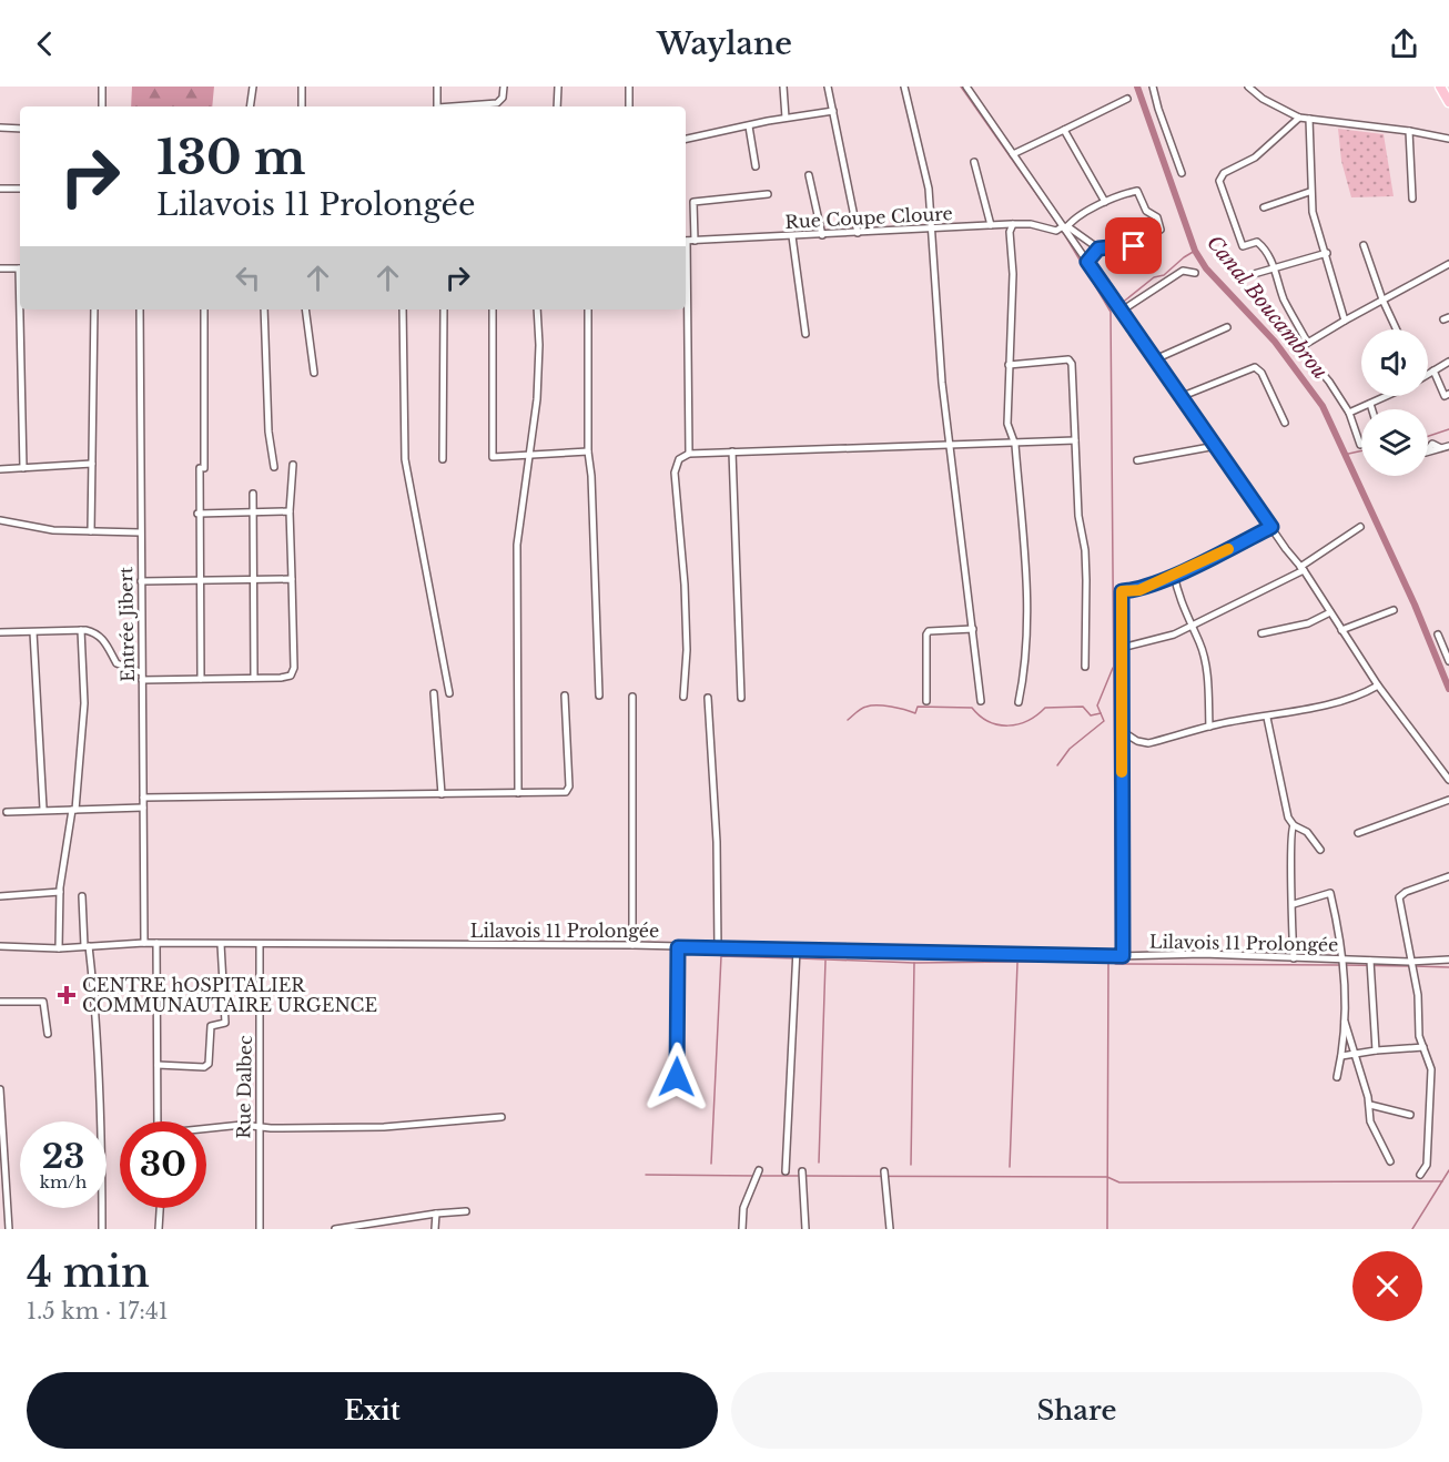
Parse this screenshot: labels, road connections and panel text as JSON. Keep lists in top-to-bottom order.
{
  "streets": {
    "street": [
      "Rue Coupe Cloure",
      "Entrée Jibert",
      "Lilavois 11 Prolongée",
      "Rue Dalbec"
    ]
  },
  "crossings": [
    ["Entrée Jibert", "Lilavois 11 Prolongée"],
    ["Lilavois 11 Prolongée", "Rue Dalbec"]
  ],
  "water": ["Canal Boucambrou"],
  "places": {
    "health": ["CENTRE hOSPITALIER COMMUNAUTAIRE URGENCE"]
  },
  "page": {
    "header": "Waylane",
    "turn": ["130 m", "Lilavois 11 Prolongée"],
    "speed": "23 km/h",
    "limit": "30",
    "heading": ["4 min", "1.5 km · 17:41"],
    "buttons": ["Exit", "Share"]
  }
}
